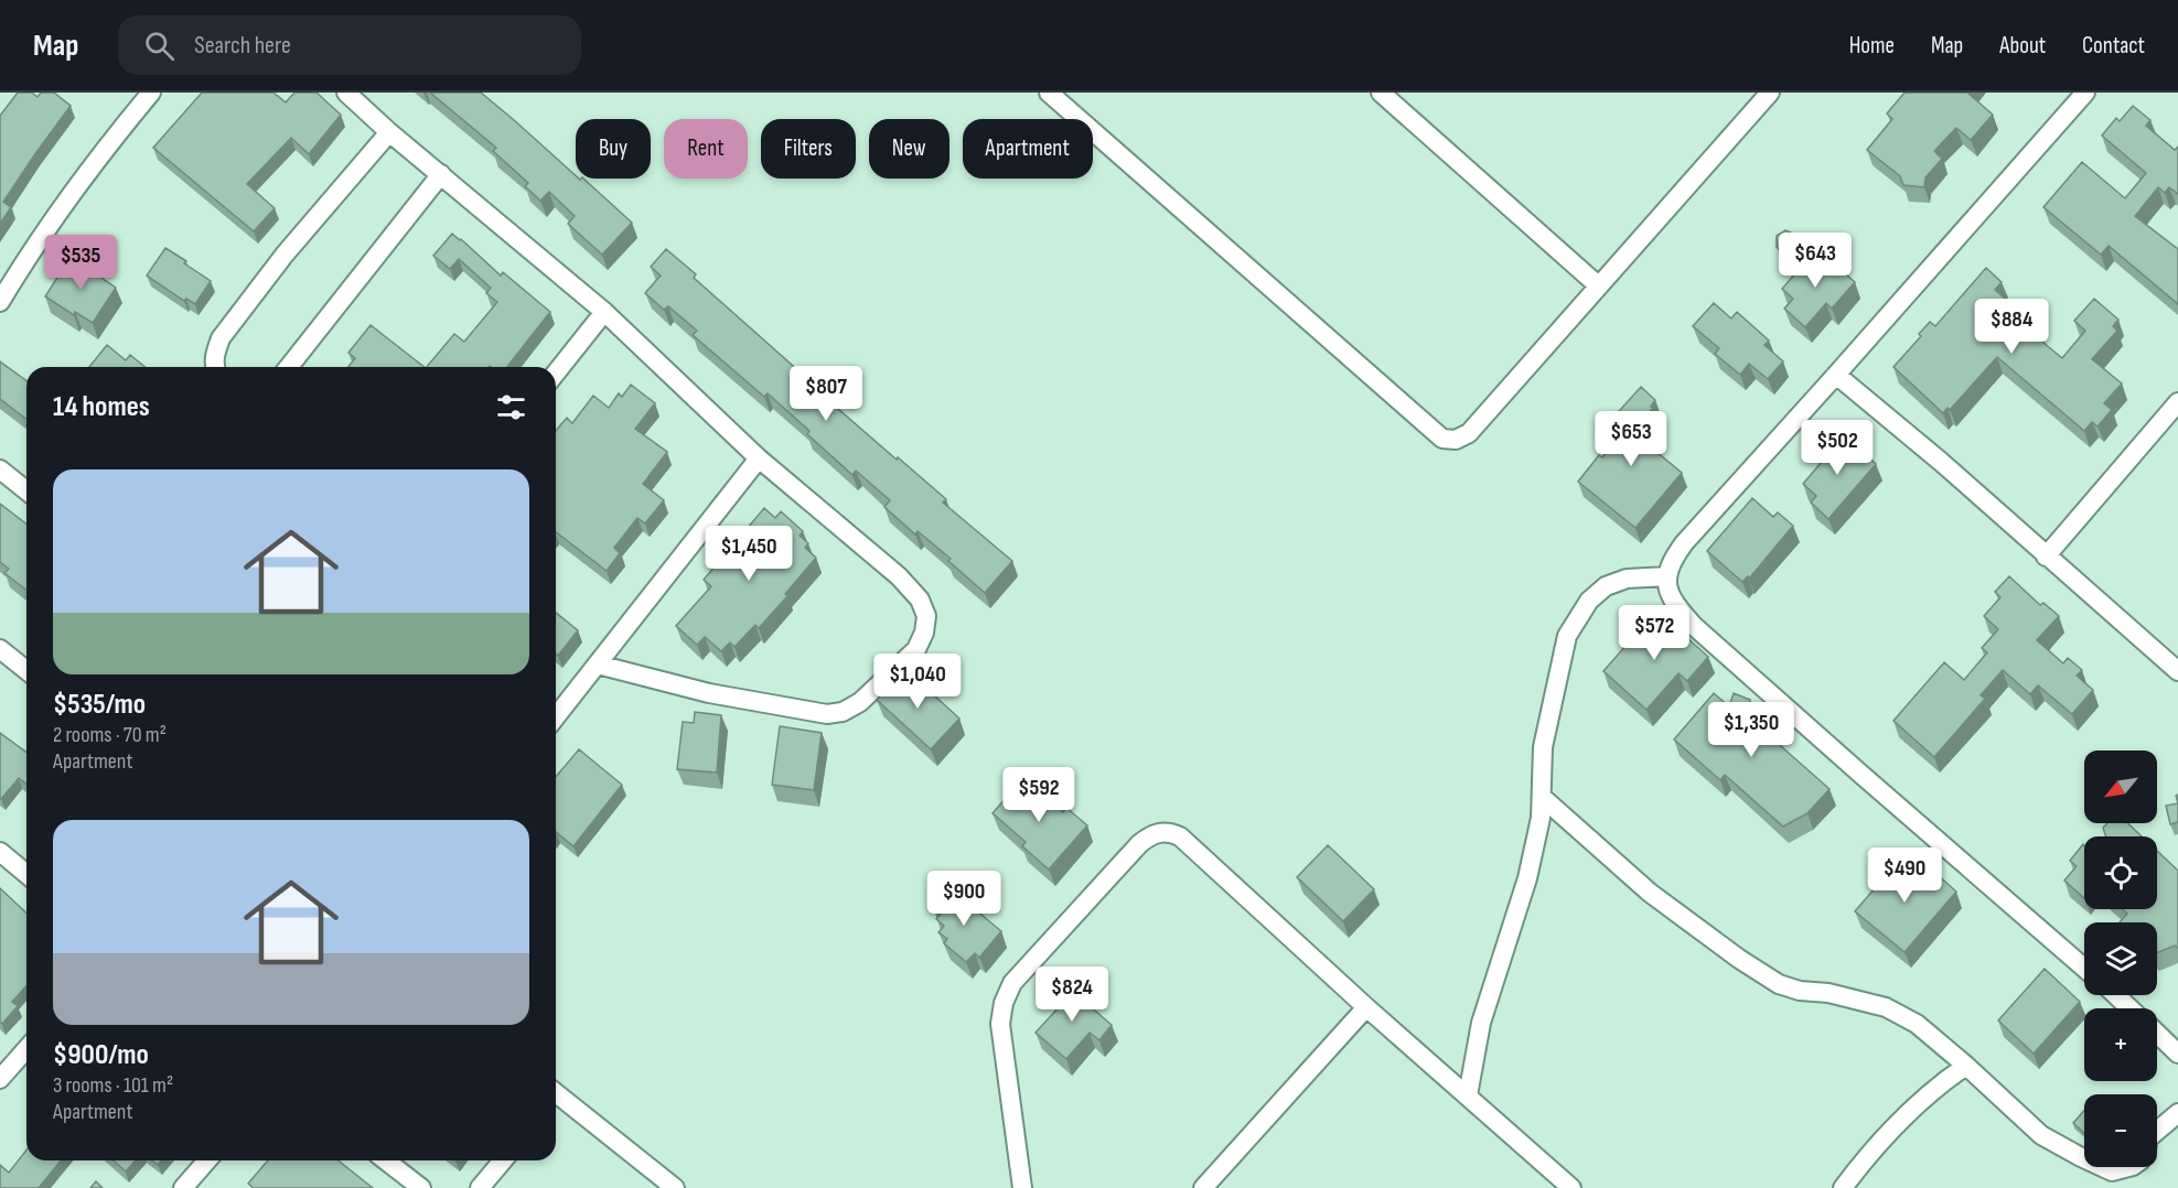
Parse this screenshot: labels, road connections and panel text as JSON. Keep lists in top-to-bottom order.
{
  "north": "bottom left",
  "page": {
    "header": "Map",
    "search": "Search here",
    "nav": [
      "Home",
      "Map",
      "About",
      "Contact"
    ],
    "chip": [
      "Buy",
      "Rent",
      "Filters",
      "New",
      "Apartment"
    ],
    "price": [
      "$643",
      "$535",
      "$884",
      "$807",
      "$653",
      "$502",
      "$1,450",
      "$572",
      "$1,040",
      "$1,350",
      "$592",
      "$490",
      "$900",
      "$824"
    ],
    "heading": "14 homes",
    "list": [
      {
        "name": "$535/mo",
        "note": "2 rooms · 70 m² · Apartment"
      },
      {
        "name": "$900/mo",
        "note": "3 rooms · 101 m² · Apartment"
      }
    ],
    "map_buttons": ["+", "−"]
  }
}
